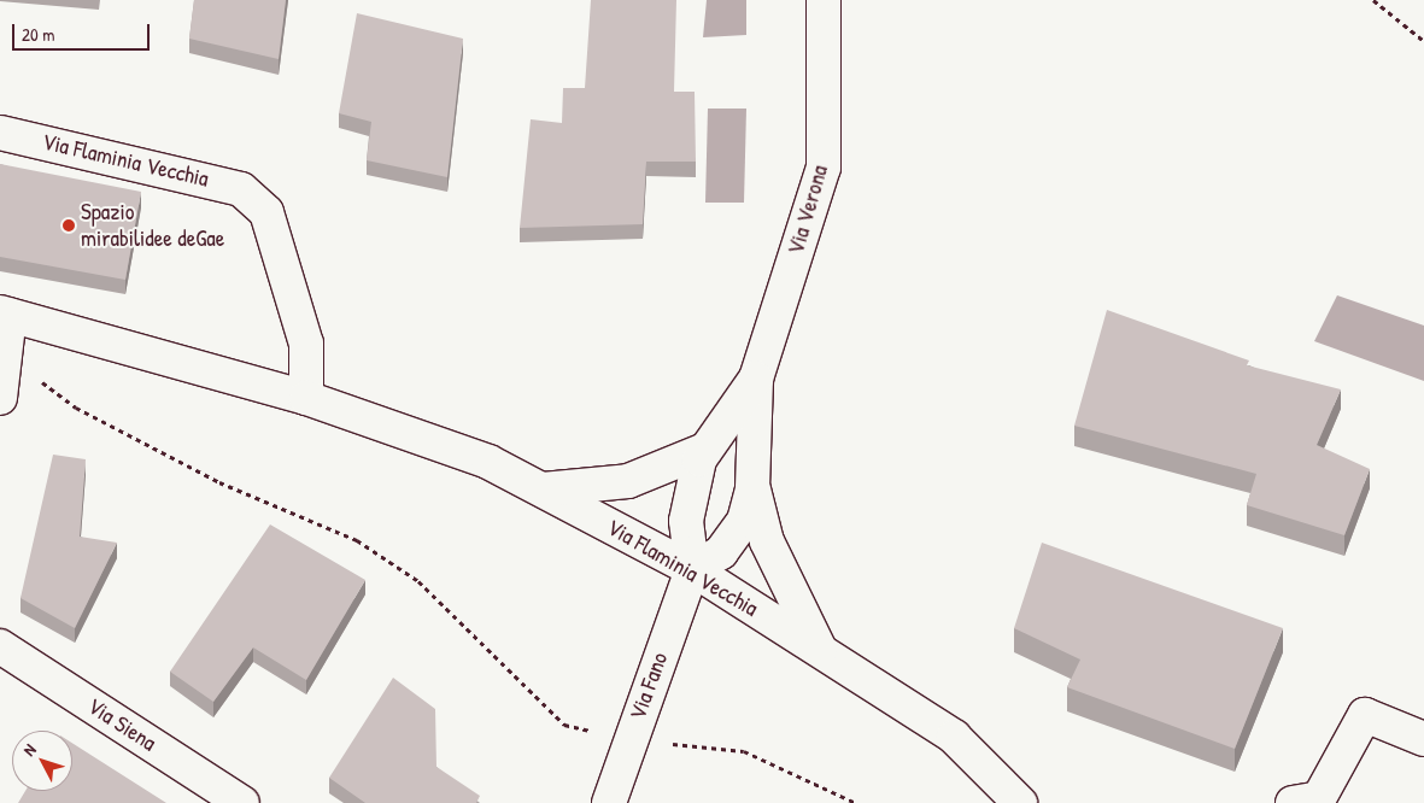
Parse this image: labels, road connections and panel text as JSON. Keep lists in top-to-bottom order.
{
  "streets": {
    "street": [
      "Via Flaminia Vecchia",
      "Via Verona",
      "Via Fano",
      "Via Siena"
    ]
  },
  "crossings": [
    ["Via Flaminia Vecchia", "Via Verona"],
    ["Via Flaminia Vecchia", "Via Fano"],
    ["Via Verona", "Via Fano"]
  ],
  "places": ["Spazio mirabilidee deGae"],
  "scale_bar": "20 m",
  "north": "top left"
}
